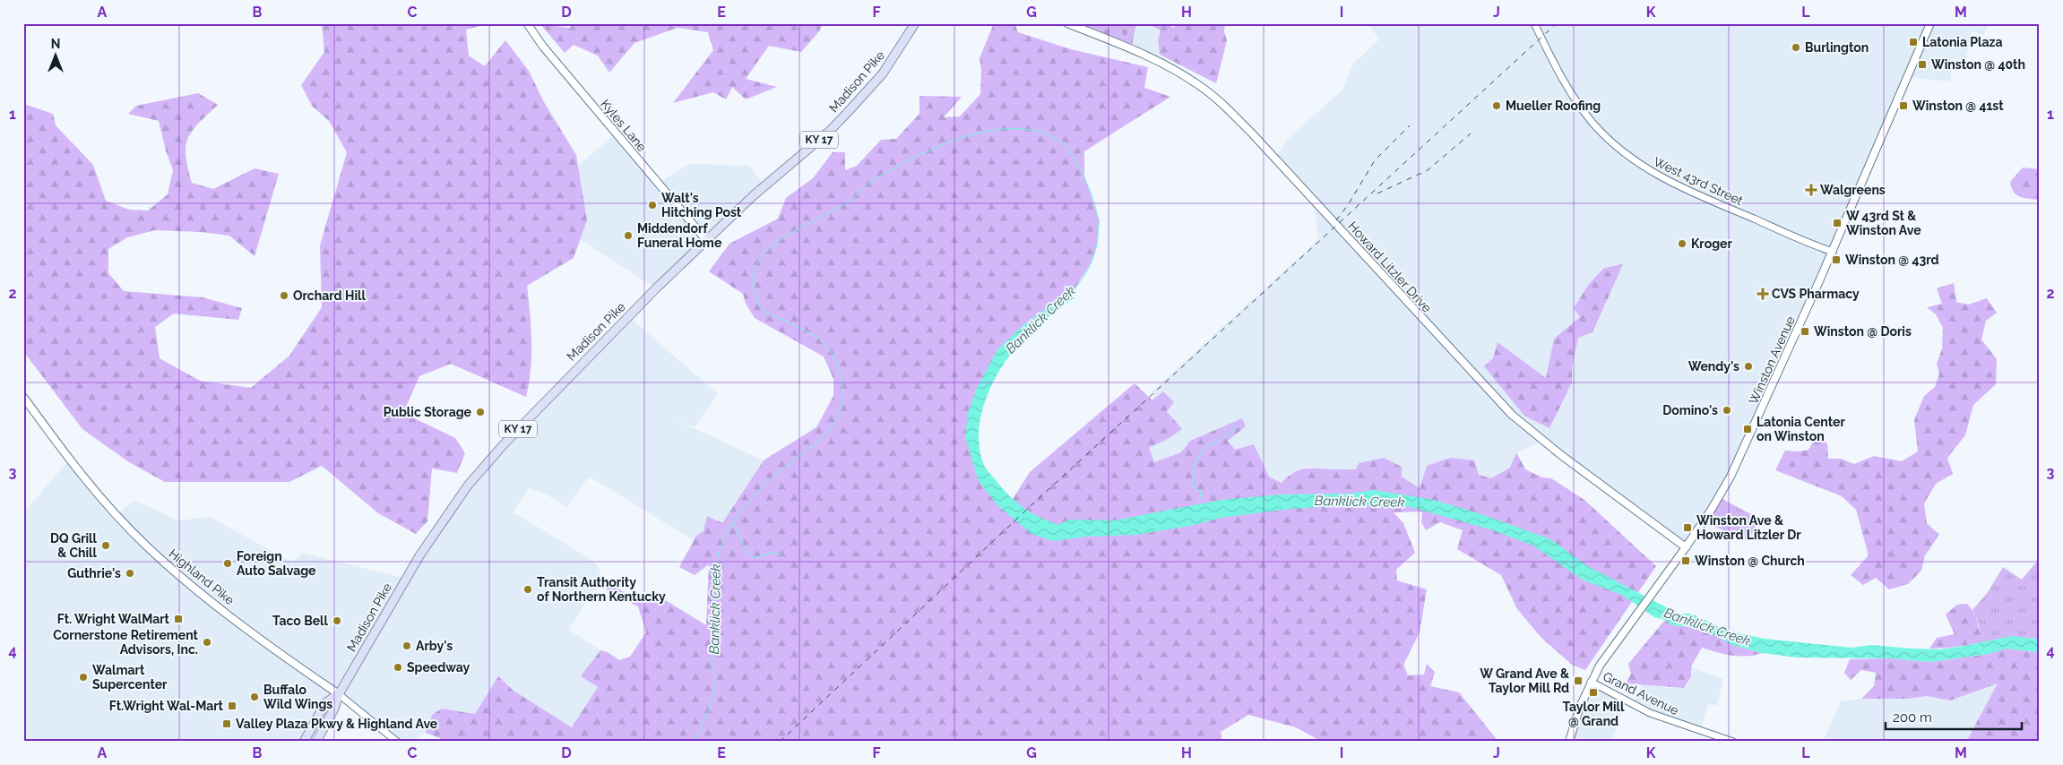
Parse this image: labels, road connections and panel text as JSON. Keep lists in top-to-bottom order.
{
  "streets": {
    "main road": [
      "Madison Pike",
      "Kyles Lane",
      "KY 17",
      "Howard Litzler Drive",
      "Winston Avenue",
      "Highland Pike"
    ],
    "street": ["West 43rd Street", "Grand Avenue"]
  },
  "crossings": [
    ["Madison Pike", "Kyles Lane"],
    ["Madison Pike", "Highland Pike"],
    ["West 43rd Street", "Winston Avenue"],
    ["Howard Litzler Drive", "Winston Avenue"],
    ["Winston Avenue", "Grand Avenue"]
  ],
  "water": ["Banklick Creek"],
  "places": {
    "transit": [
      "Latonia Plaza",
      "Winston @ 40th",
      "Winston @ 41st",
      "W 43rd St & Winston Ave",
      "Winston @ 43rd",
      "Winston @ Doris",
      "Latonia Center on Winston",
      "Winston Ave & Howard Litzler Dr",
      "Winston @ Church",
      "Ft. Wright WalMart",
      "W Grand Ave & Taylor Mill Rd",
      "Taylor Mill @ Grand",
      "Ft.Wright Wal-Mart",
      "Valley Plaza Pkwy & Highland Ave"
    ],
    "other": [
      "Burlington",
      "Mueller Roofing",
      "Walt's Hitching Post",
      "Middendorf Funeral Home",
      "Kroger",
      "Orchard Hill",
      "Wendy's",
      "Domino's",
      "Public Storage",
      "DQ Grill & Chill",
      "Foreign Auto Salvage",
      "Guthrie's",
      "Transit Authority of Northern Kentucky",
      "Taco Bell",
      "Cornerstone Retirement Advisors, Inc.",
      "Arby's",
      "Speedway",
      "Walmart Supercenter",
      "Buffalo Wild Wings"
    ],
    "health": ["Walgreens", "CVS Pharmacy"]
  },
  "scale_bar": "200 m",
  "north": "top",
  "grid": {
    "columns": [
      "A",
      "B",
      "C",
      "D",
      "E",
      "F",
      "G",
      "H",
      "I",
      "J",
      "K",
      "L",
      "M"
    ],
    "rows": [
      "1",
      "2",
      "3",
      "4"
    ]
  }
}
